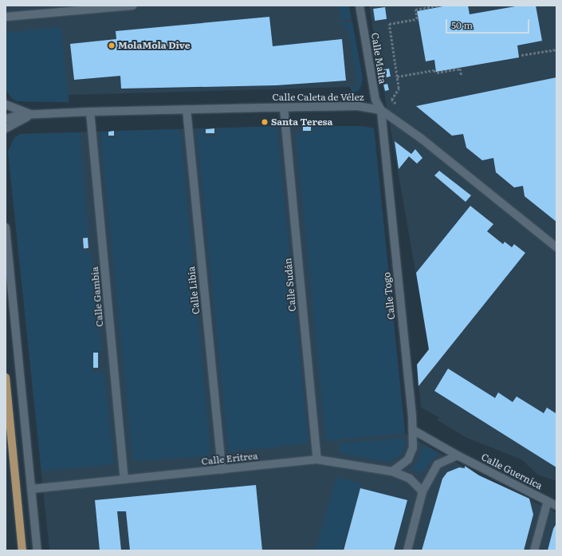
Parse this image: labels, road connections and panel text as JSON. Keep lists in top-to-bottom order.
{
  "streets": {
    "street": [
      "Calle Malta",
      "Calle Caleta de Vélez",
      "Calle Sudán",
      "Calle Libia",
      "Calle Togo",
      "Calle Gambia",
      "Calle Eritrea",
      "Calle Guernica"
    ]
  },
  "crossings": [
    ["Calle Malta", "Calle Caleta de Vélez"],
    ["Calle Malta", "Calle Togo"],
    ["Calle Caleta de Vélez", "Calle Sudán"],
    ["Calle Caleta de Vélez", "Calle Libia"],
    ["Calle Caleta de Vélez", "Calle Togo"],
    ["Calle Caleta de Vélez", "Calle Gambia"],
    ["Calle Sudán", "Calle Eritrea"],
    ["Calle Libia", "Calle Eritrea"],
    ["Calle Togo", "Calle Eritrea"],
    ["Calle Togo", "Calle Guernica"],
    ["Calle Gambia", "Calle Eritrea"]
  ],
  "places": ["MolaMola Dive", "Santa Teresa"],
  "scale_bar": "50 m"
}
